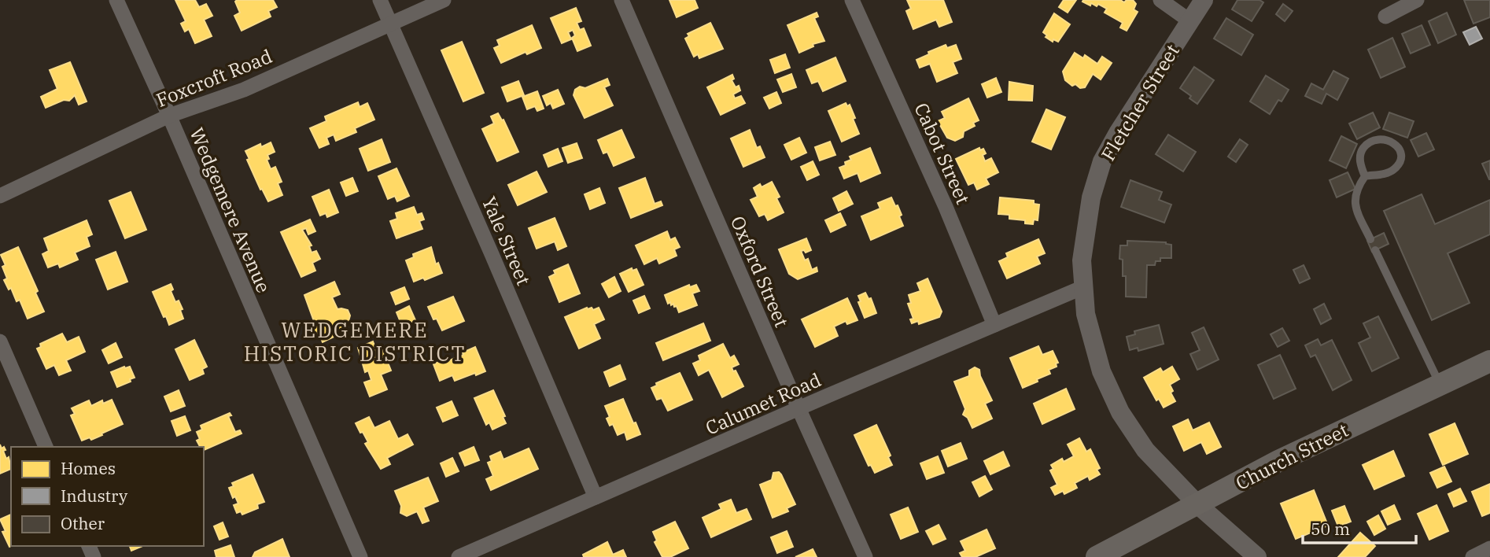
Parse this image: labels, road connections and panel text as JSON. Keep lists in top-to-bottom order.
{
  "streets": {
    "main road": ["Church Street"],
    "street": [
      "Foxcroft Road",
      "Fletcher Street",
      "Cabot Street",
      "Wedgemere Avenue",
      "Yale Street",
      "Oxford Street",
      "Calumet Road"
    ]
  },
  "crossings": [
    ["Foxcroft Road", "Wedgemere Avenue"],
    ["Foxcroft Road", "Yale Street"],
    ["Fletcher Street", "Calumet Road"],
    ["Fletcher Street", "Church Street"],
    ["Cabot Street", "Calumet Road"],
    ["Yale Street", "Calumet Road"],
    ["Oxford Street", "Calumet Road"]
  ],
  "districts": ["WEDGEMERE HISTORIC DISTRICT"],
  "legend": ["Homes", "Industry", "Other"],
  "scale_bar": "50 m"
}
